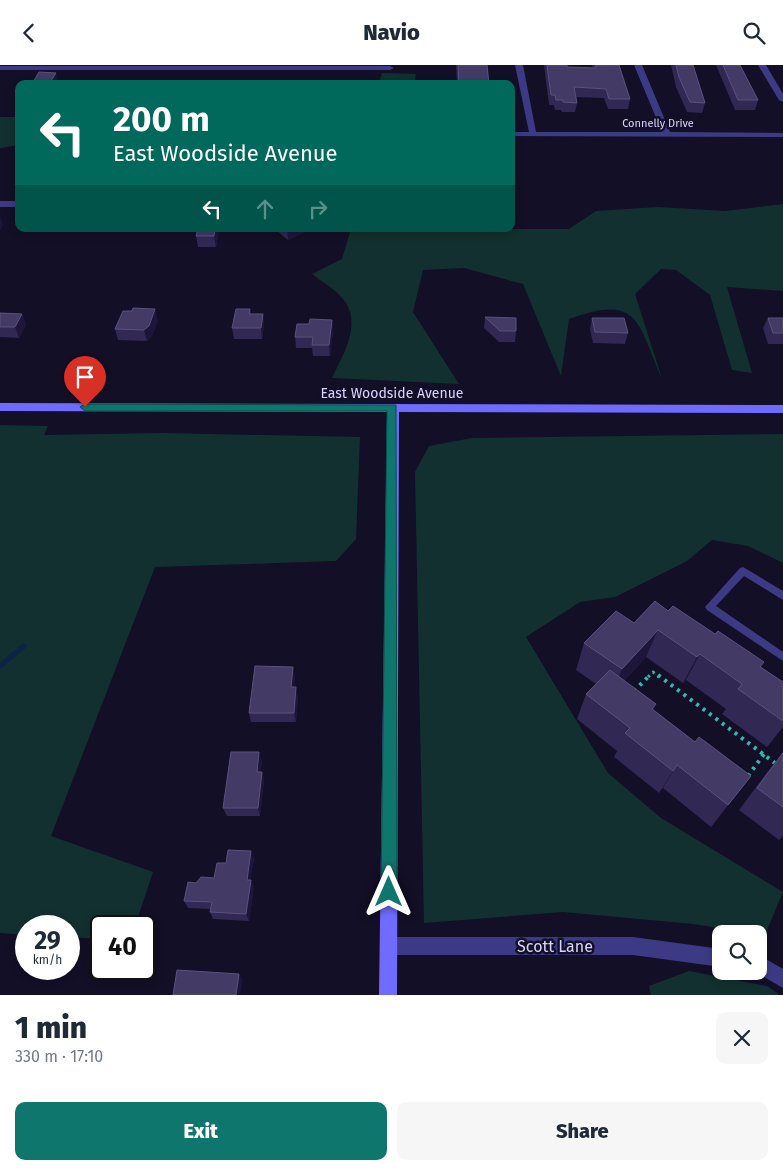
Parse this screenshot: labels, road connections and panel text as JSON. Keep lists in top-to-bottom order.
{
  "streets": {
    "main road": ["East Woodside Avenue"],
    "street": ["Connelly Drive", "Scott Lane"]
  },
  "page": {
    "header": "Navio",
    "turn": ["200 m", "East Woodside Avenue"],
    "speed": "29 km/h",
    "limit": "40",
    "heading": ["1 min", "330 m · 17:10"],
    "buttons": ["Exit", "Share"]
  }
}
